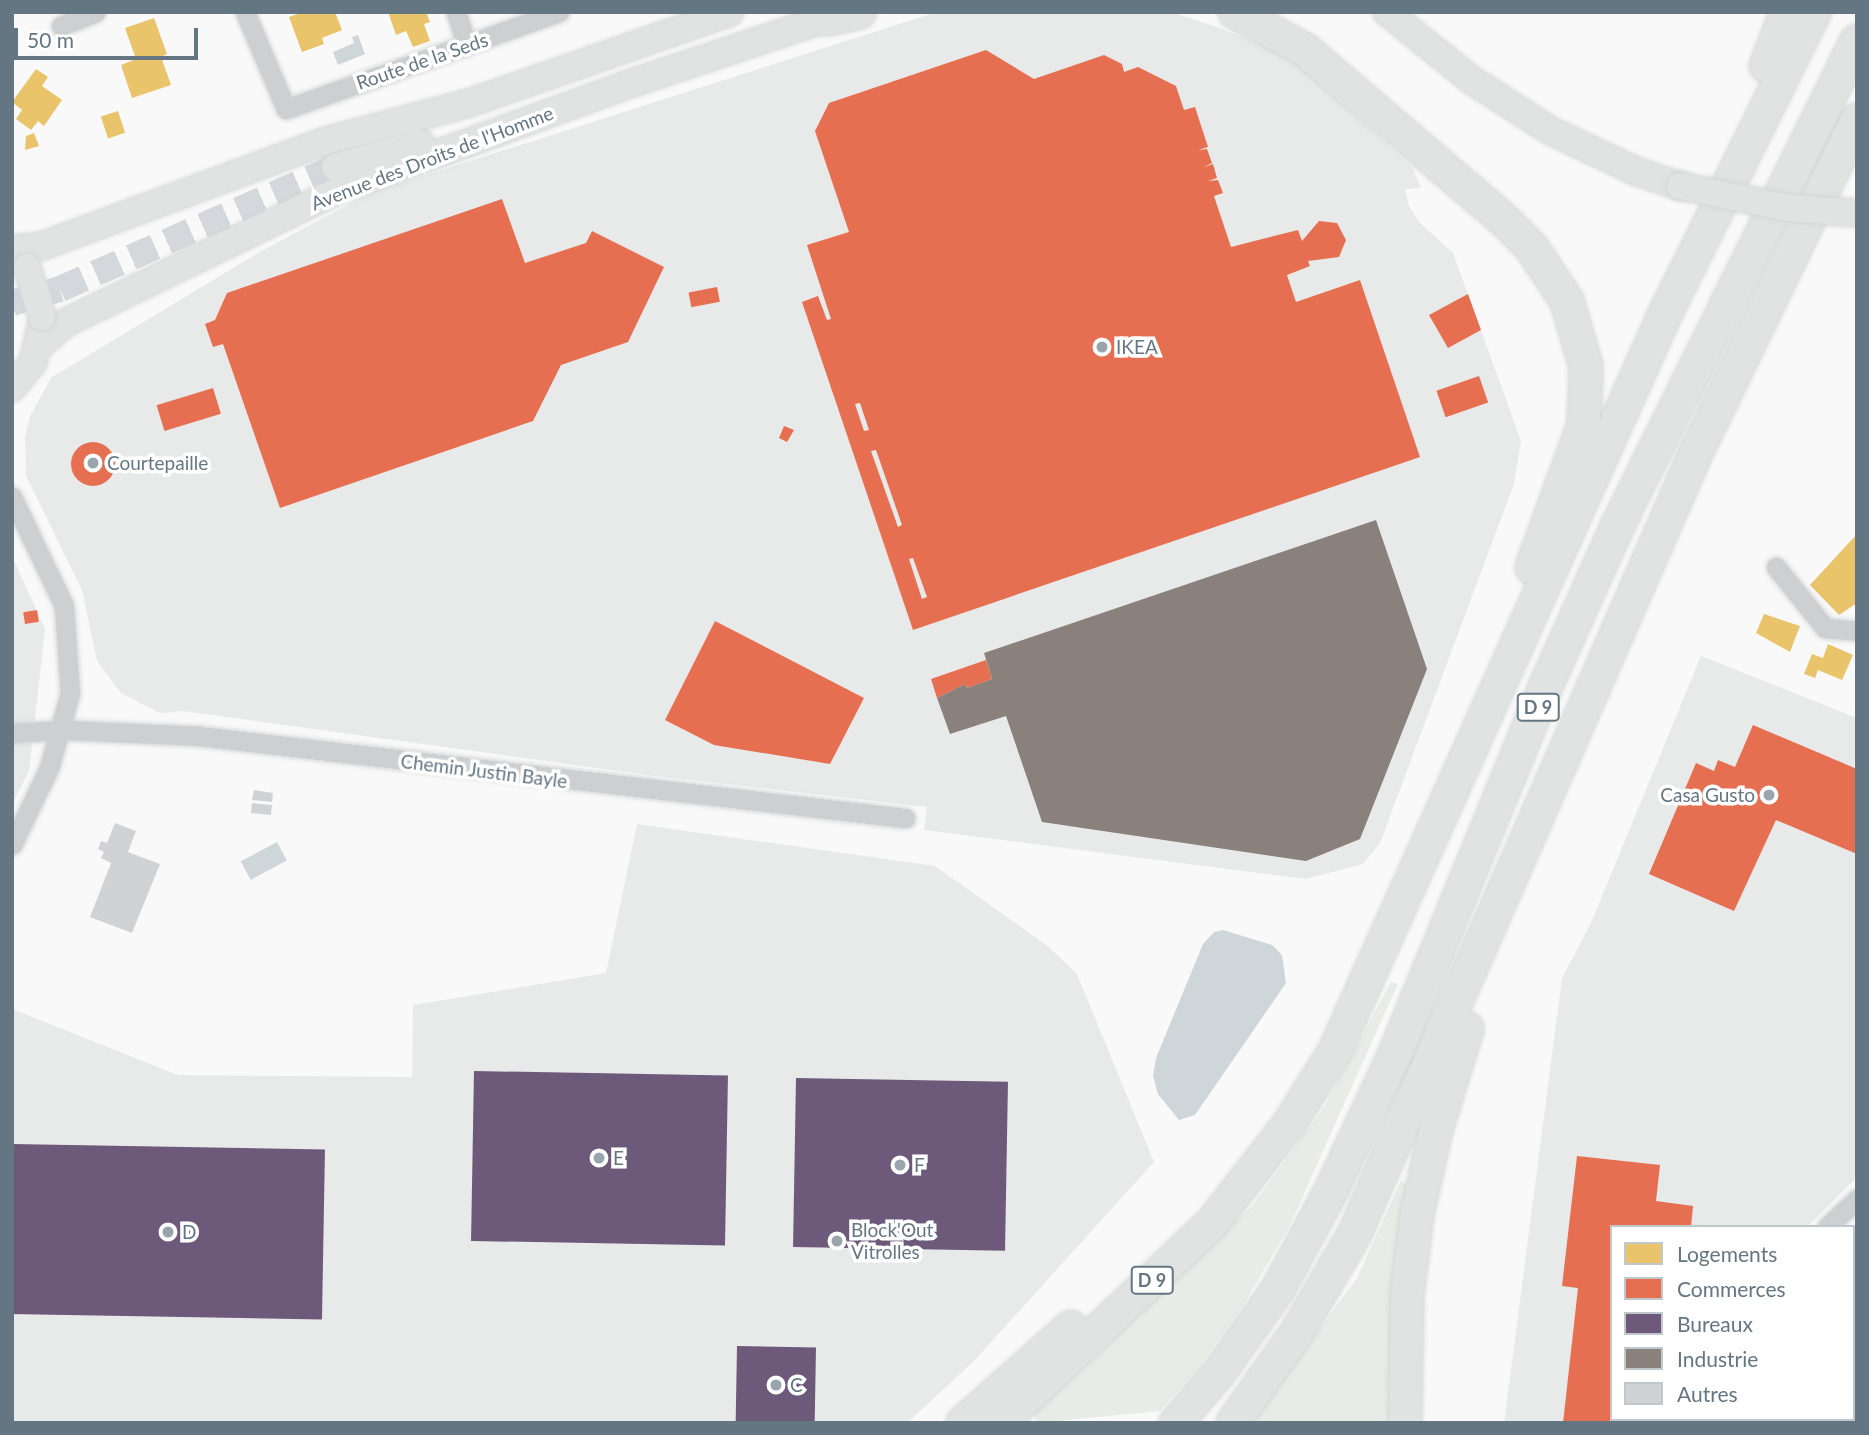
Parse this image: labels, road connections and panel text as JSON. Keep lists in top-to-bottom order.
{
  "streets": {
    "highway": ["D 9"],
    "main road": ["Avenue des Droits de l'Homme"],
    "street": ["Route de la Seds", "Chemin Justin Bayle"]
  },
  "places": [
    "IKEA",
    "Courtepaille",
    "Casa Gusto",
    "E",
    "F",
    "D",
    "Block'Out Vitrolles",
    "C"
  ],
  "legend": [
    "Logements",
    "Commerces",
    "Bureaux",
    "Industrie",
    "Autres"
  ],
  "scale_bar": "50 m"
}
